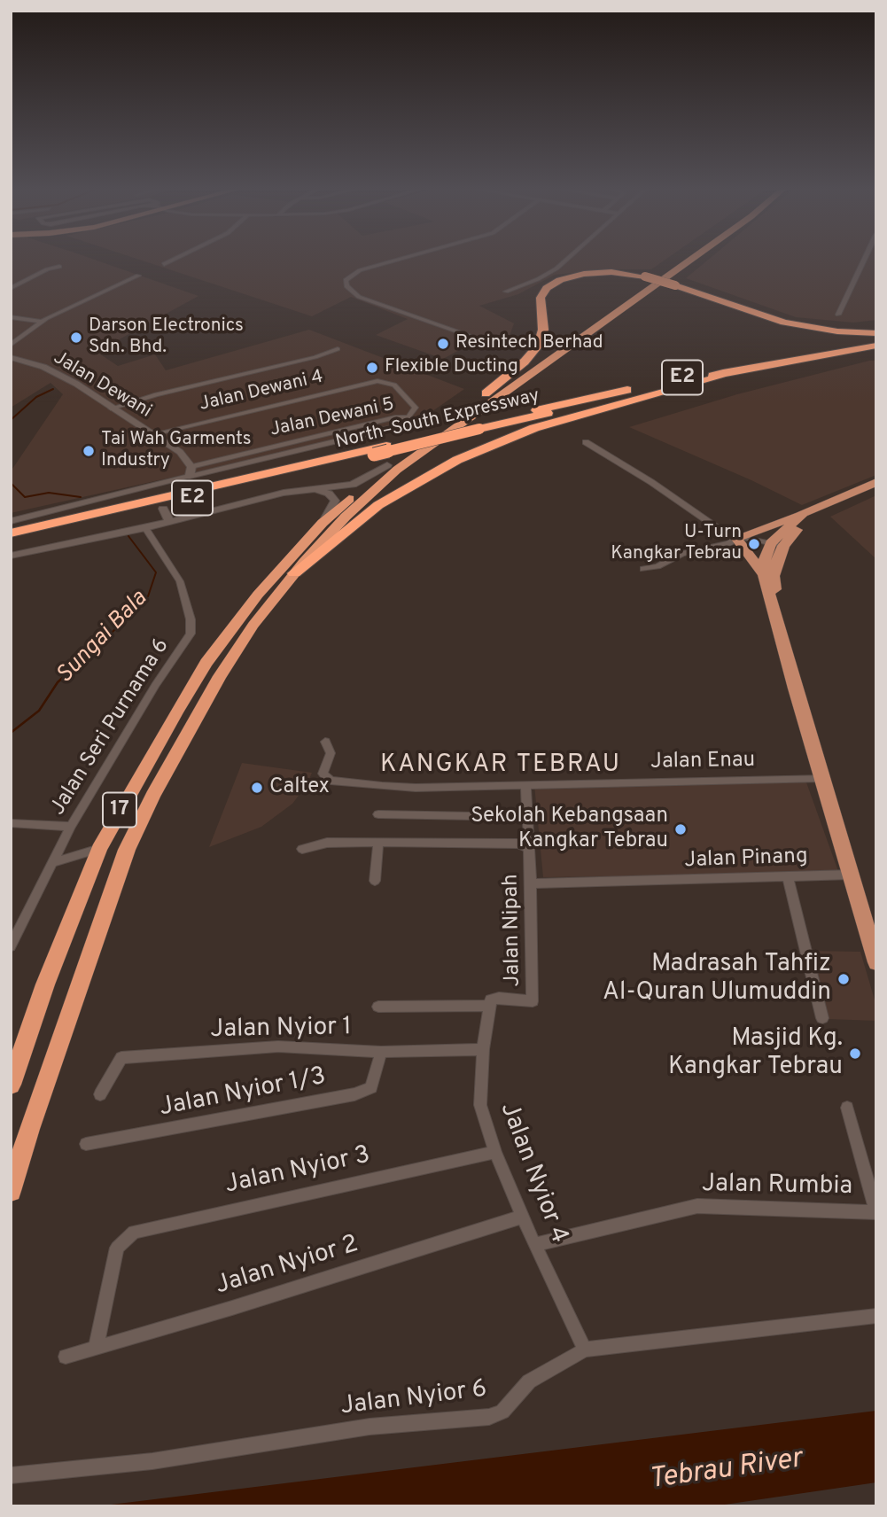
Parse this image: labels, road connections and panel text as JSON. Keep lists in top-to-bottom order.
{
  "streets": {
    "highway": ["E2", "North–South Expressway", "17"],
    "street": [
      "Jalan Dewani",
      "Jalan Dewani 4",
      "Jalan Seri Purnama 6",
      "Jalan Enau",
      "Jalan Pinang",
      "Jalan Nipah",
      "Jalan Nyior 1",
      "Jalan Nyior 1/3",
      "Jalan Nyior 3",
      "Jalan Nyior 4",
      "Jalan Rumbia",
      "Jalan Nyior 2",
      "Jalan Nyior 6"
    ]
  },
  "crossings": [
    ["Jalan Dewani", "Jalan Dewani 4"],
    ["Jalan Enau", "Jalan Nipah"],
    ["Jalan Pinang", "Jalan Nipah"],
    ["Jalan Nipah", "Jalan Nyior 4"],
    ["Jalan Nyior 1", "Jalan Nyior 1/3"],
    ["Jalan Nyior 1", "Jalan Nyior 4"],
    ["Jalan Nyior 3", "Jalan Nyior 4"],
    ["Jalan Nyior 3", "Jalan Nyior 2"],
    ["Jalan Nyior 4", "Jalan Rumbia"],
    ["Jalan Nyior 4", "Jalan Nyior 2"],
    ["Jalan Nyior 4", "Jalan Nyior 6"]
  ],
  "districts": ["KANGKAR TEBRAU"],
  "water": ["Sungai Bala", "Tebrau River"],
  "places": [
    "Darson Electronics Sdn. Bhd.",
    "Resintech Berhad",
    "Flexible Ducting",
    "Tai Wah Garments Industry",
    "U-Turn Kangkar Tebrau",
    "Caltex",
    "Sekolah Kebangsaan Kangkar Tebrau",
    "Madrasah Tahfiz Al-Quran Ulumuddin",
    "Masjid Kg. Kangkar Tebrau"
  ]
}
